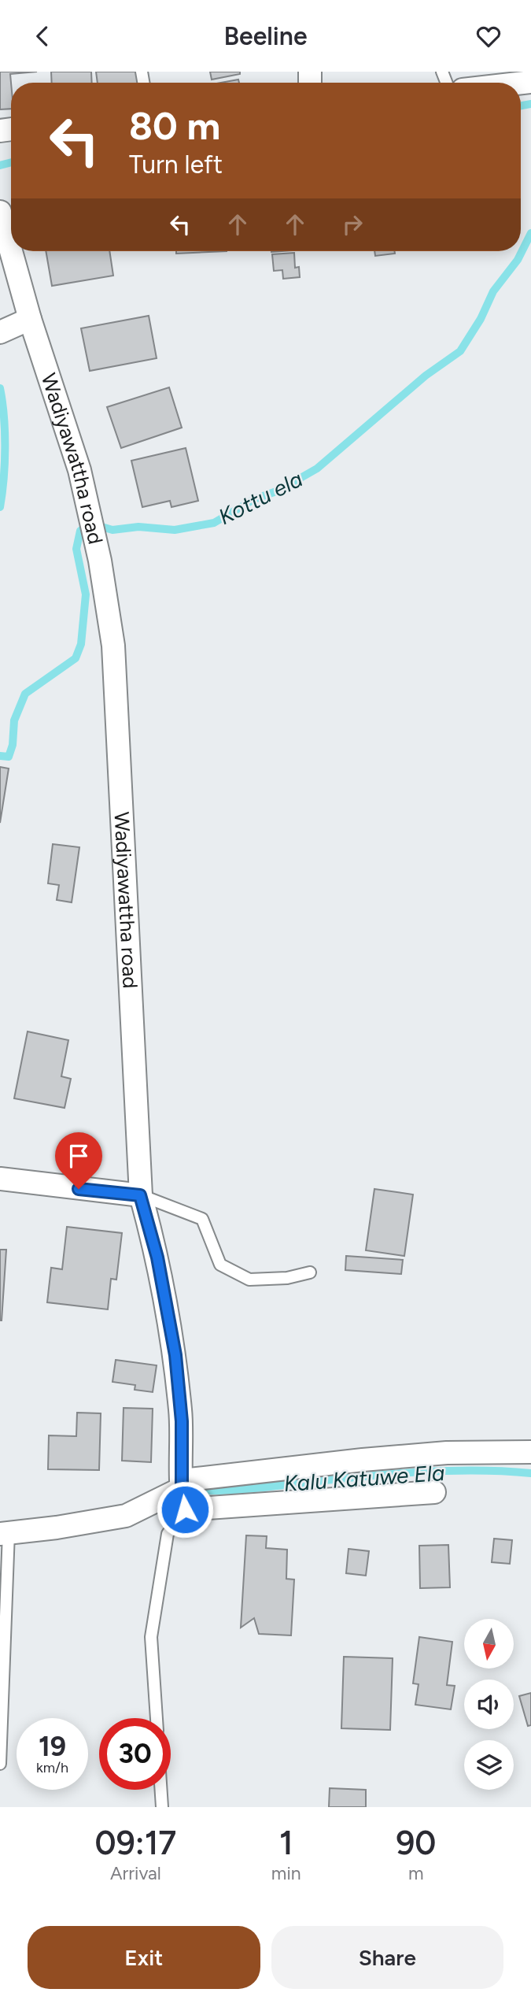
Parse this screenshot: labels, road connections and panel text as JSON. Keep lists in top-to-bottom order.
{
  "streets": {
    "street": ["Wadiyawattha road"]
  },
  "water": ["Kottu ela", "Kalu Katuwe Ela"],
  "north": "bottom",
  "page": {
    "header": "Beeline",
    "turn": ["80 m", "Turn left"],
    "speed": "19 km/h",
    "limit": "30",
    "eta": [
      "09:17",
      "Arrival",
      "1",
      "min",
      "90",
      "m"
    ],
    "buttons": ["Exit", "Share"]
  }
}
